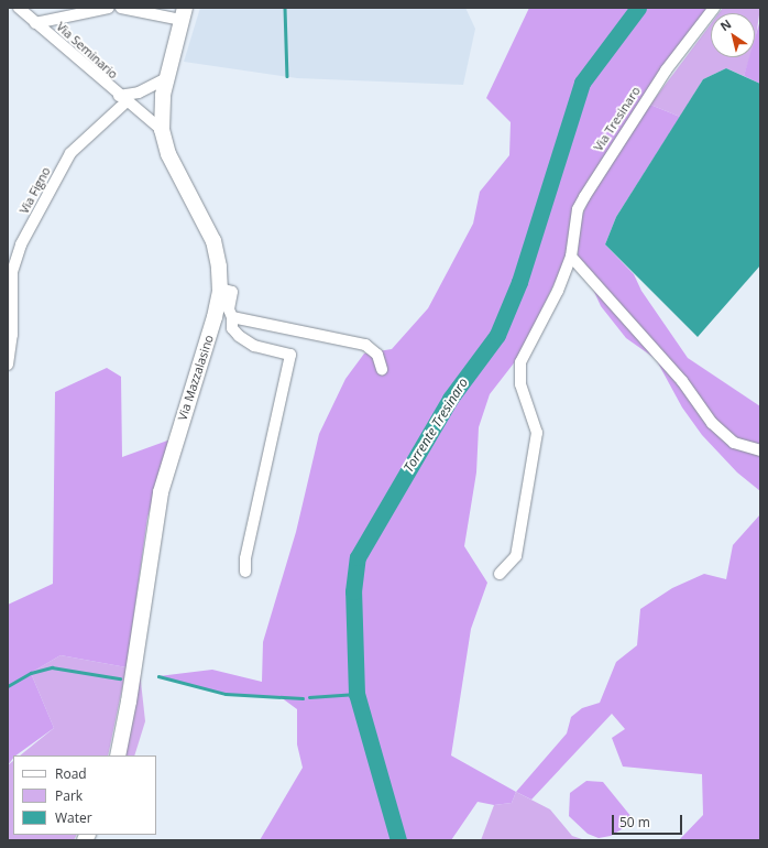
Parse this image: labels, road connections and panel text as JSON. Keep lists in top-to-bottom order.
{
  "streets": {
    "main road": ["Via Mazzalasino"],
    "street": ["Via Seminario", "Via Tresinaro", "Via Figno"]
  },
  "crossings": [
    ["Via Seminario", "Via Figno"],
    ["Via Seminario", "Via Mazzalasino"]
  ],
  "water": ["Torrente Tresinaro"],
  "legend": ["Road", "Park", "Water"],
  "scale_bar": "50 m",
  "north": "top left"
}
